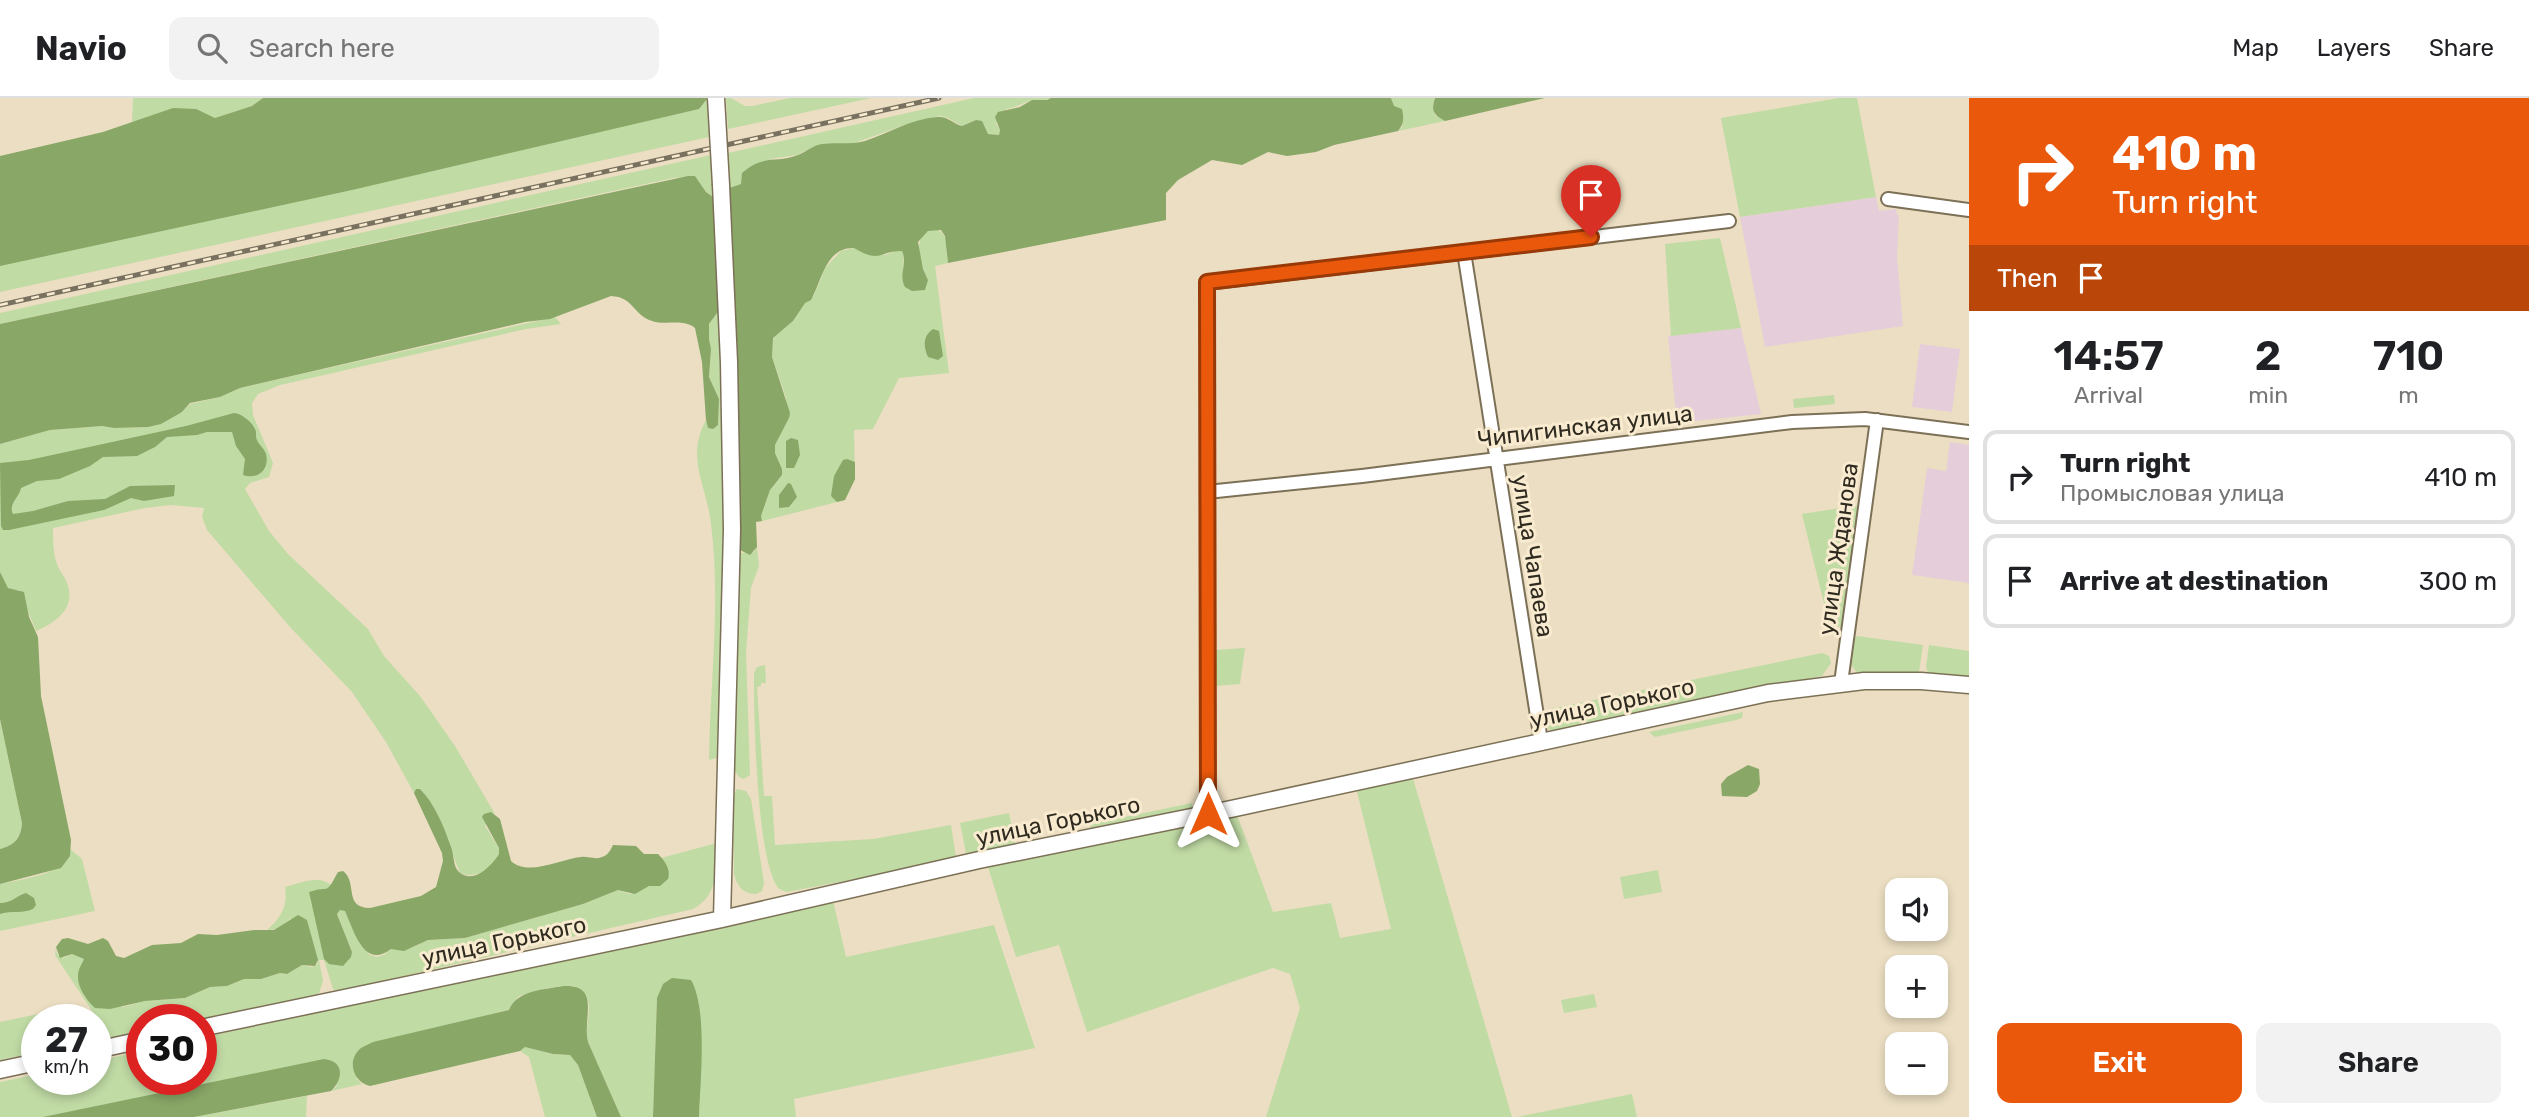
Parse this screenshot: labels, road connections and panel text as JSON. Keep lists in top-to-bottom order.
{
  "streets": {
    "main road": ["улица Горького"],
    "street": ["Чипигинская улица", "улица Жданова", "улица Чапаева"]
  },
  "crossings": [
    ["Чипигинская улица", "улица Жданова"],
    ["Чипигинская улица", "улица Чапаева"],
    ["улица Жданова", "улица Горького"],
    ["улица Чапаева", "улица Горького"]
  ],
  "page": {
    "header": "Navio",
    "search": "Search here",
    "nav": ["Map", "Layers", "Share"],
    "turn": ["410 m", "Turn right"],
    "then": "Then",
    "eta": [
      "14:57",
      "Arrival",
      "2",
      "min",
      "710",
      "m"
    ],
    "list": [
      {
        "name": "Turn right",
        "note": "Промысловая улица",
        "value": "410 m"
      },
      {
        "name": "Arrive at destination",
        "value": "300 m"
      }
    ],
    "map_buttons": ["+", "−"],
    "speed": "27 km/h",
    "limit": "30",
    "buttons": ["Exit", "Share"]
  }
}
